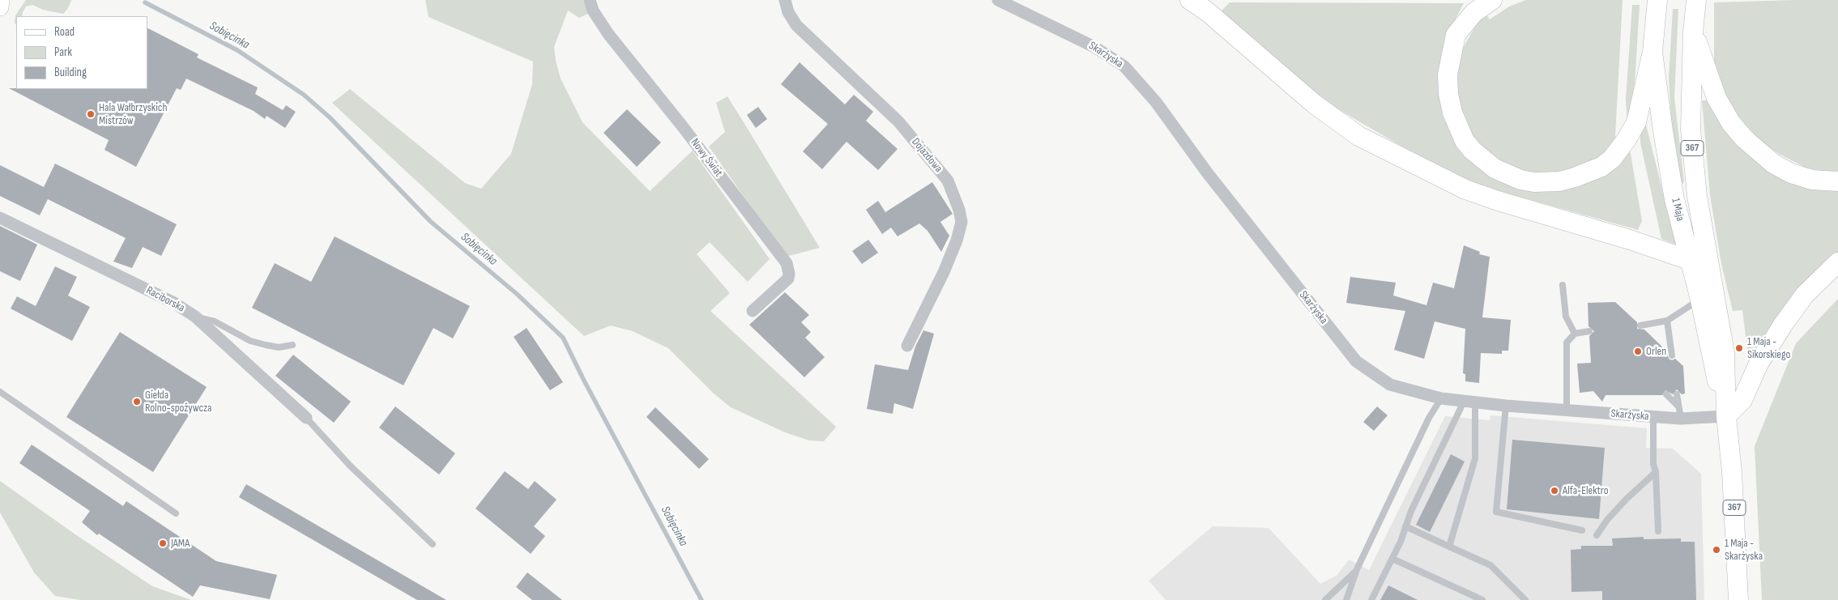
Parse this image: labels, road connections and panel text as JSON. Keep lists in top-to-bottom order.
{
  "streets": {
    "main road": ["367", "1 Maja"],
    "street": [
      "Skarżyska",
      "Dojazdowa",
      "Nowy Świat",
      "Raciborska"
    ]
  },
  "crossings": [
    ["Skarżyska", "1 Maja"]
  ],
  "water": ["Sobięcinka"],
  "places": [
    "Hala Wałbrzyskich Mistrzów",
    "1 Maja - Sikorskiego",
    "Orlen",
    "Giełda Rolno-spożywcza",
    "Alfa-Elektro",
    "JAMA",
    "1 Maja - Skarżyska"
  ],
  "legend": ["Road", "Park", "Building"]
}
